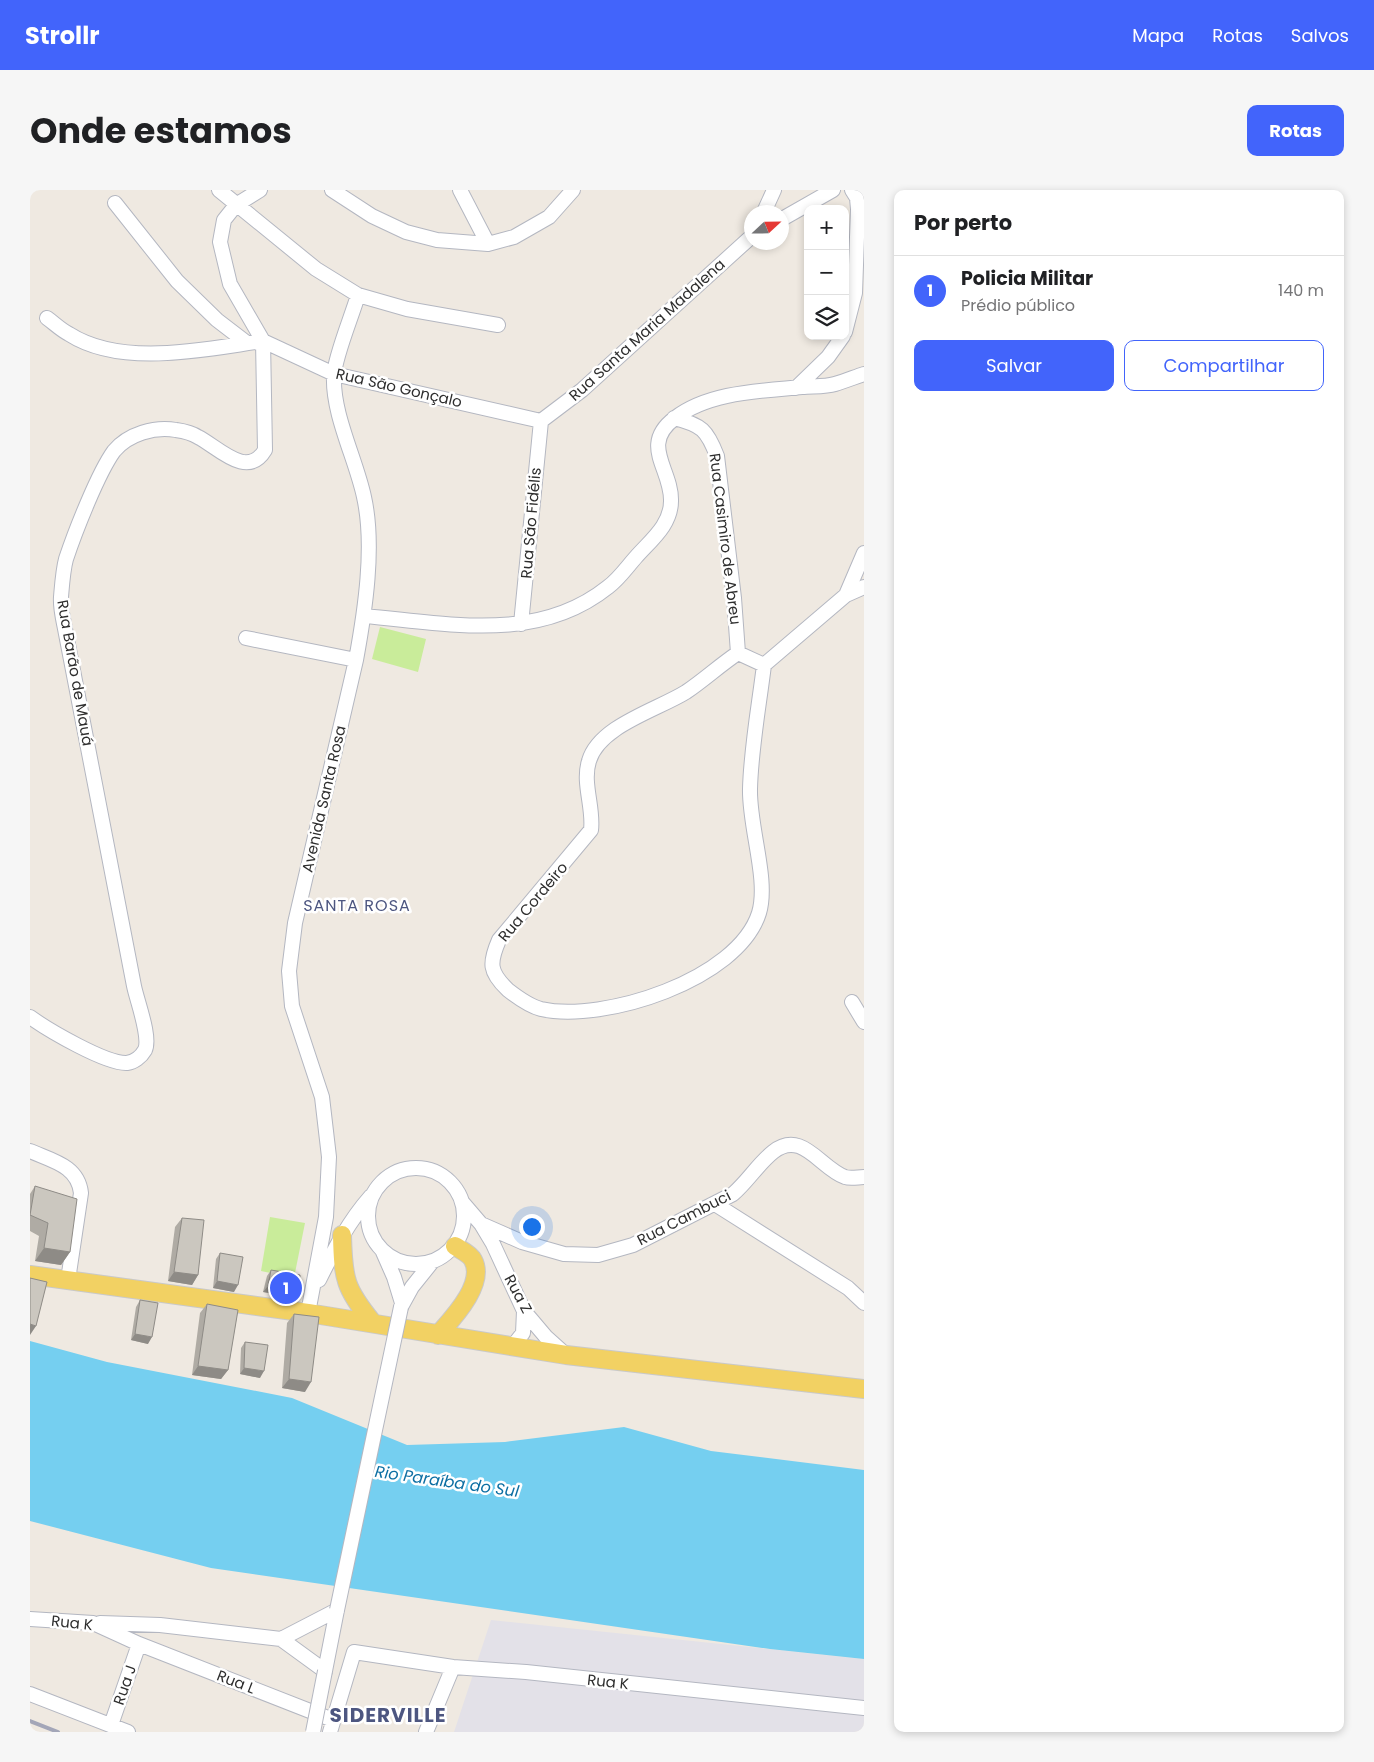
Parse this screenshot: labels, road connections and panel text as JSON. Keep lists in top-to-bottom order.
{
  "streets": {
    "street": [
      "Rua Santa Maria Madalena",
      "Rua São Gonçalo",
      "Rua São Fidélis",
      "Rua Casimiro de Abreu",
      "Rua Barão de Mauá",
      "Avenida Santa Rosa",
      "Rua Cordeiro",
      "Rua Cambuci",
      "Rua Z",
      "Rua K",
      "Rua L",
      "Rua J"
    ]
  },
  "crossings": [
    ["Rua Santa Maria Madalena", "Rua São Gonçalo"],
    ["Rua Santa Maria Madalena", "Rua São Fidélis"],
    ["Rua São Gonçalo", "Rua São Fidélis"],
    ["Rua São Gonçalo", "Rua Barão de Mauá"],
    ["Rua São Gonçalo", "Avenida Santa Rosa"],
    ["Rua Casimiro de Abreu", "Rua Cordeiro"],
    ["Rua Cambuci", "Rua Z"],
    ["Rua K", "Rua L"],
    ["Rua K", "Rua J"],
    ["Rua L", "Rua J"]
  ],
  "districts": ["SANTA ROSA", "SIDERVILLE"],
  "water": ["Rio Paraíba do Sul"],
  "north": "right",
  "page": {
    "header": "Strollr",
    "nav": ["Mapa", "Rotas", "Salvos"],
    "title": "Onde estamos",
    "buttons": [
      "Rotas",
      ["Salvar", "Compartilhar"]
    ],
    "heading": "Por perto",
    "map_buttons": ["+", "−"],
    "list": [
      {
        "mark": "1",
        "name": "Policia Militar",
        "note": "Prédio público",
        "value": "140 m"
      }
    ],
    "pins": "1"
  }
}
